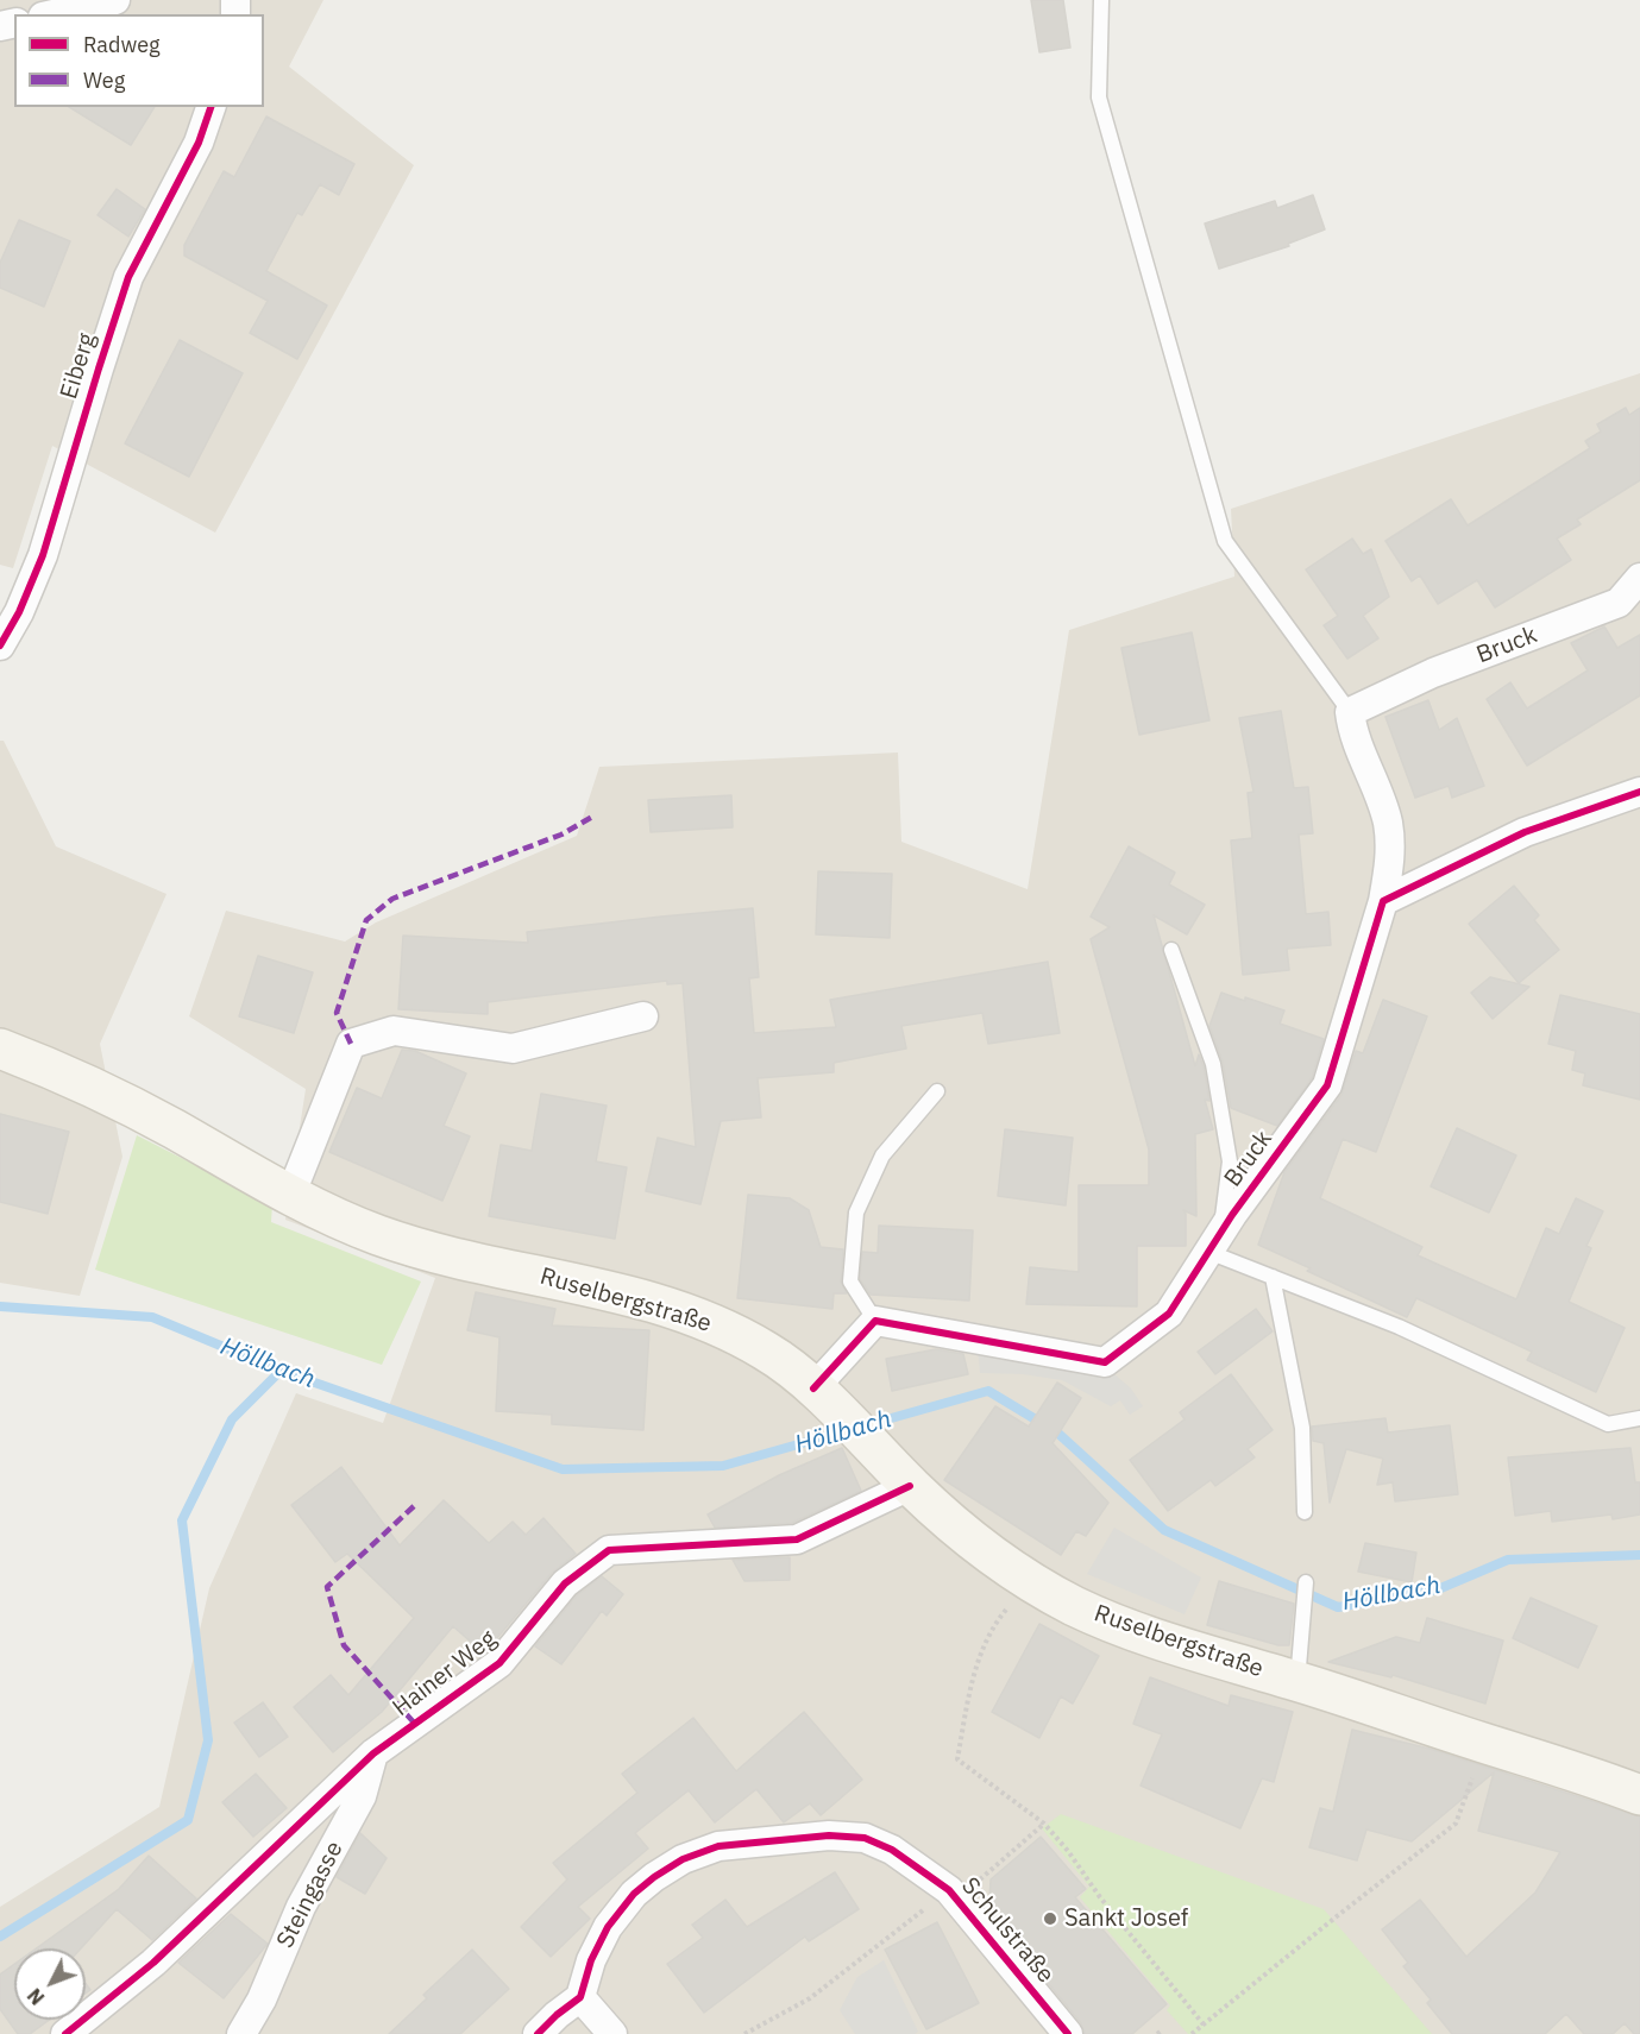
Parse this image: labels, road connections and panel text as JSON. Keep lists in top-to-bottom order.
{
  "streets": {
    "main road": ["Ruselbergstraße"],
    "street": [
      "Eiberg",
      "Bruck",
      "Hainer Weg",
      "Steingasse",
      "Schulstraße"
    ]
  },
  "crossings": [
    ["Ruselbergstraße", "Hainer Weg"],
    ["Hainer Weg", "Steingasse"]
  ],
  "water": ["Höllbach"],
  "places": ["Sankt Josef"],
  "legend": ["Radweg", "Weg"],
  "north": "bottom left"
}
